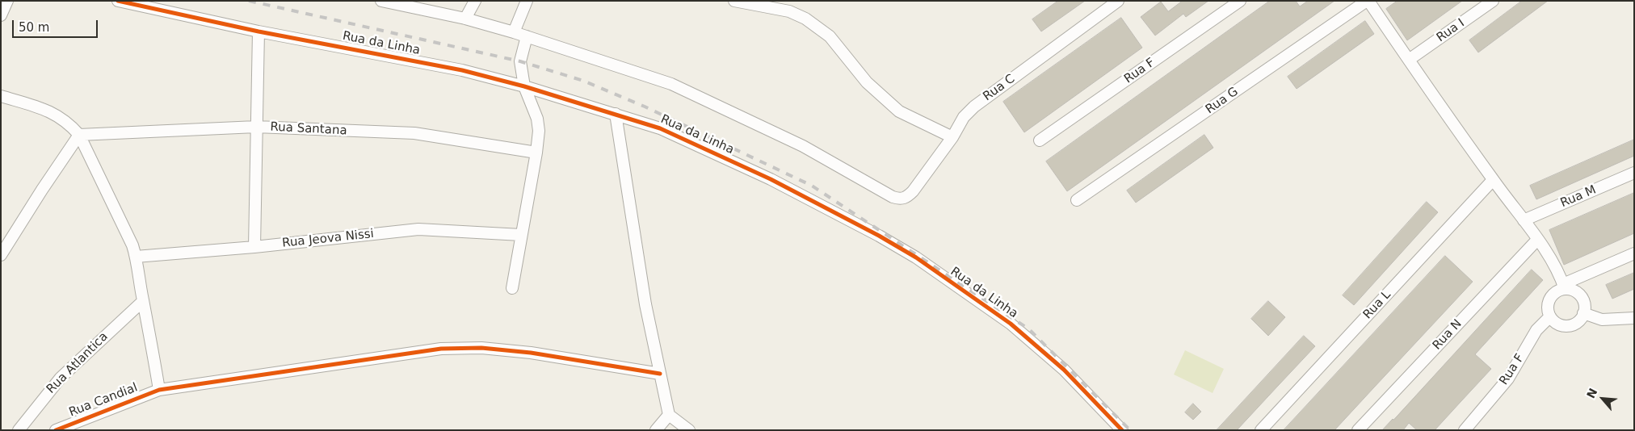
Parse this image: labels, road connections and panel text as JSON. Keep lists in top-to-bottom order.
{
  "streets": {
    "street": [
      "Rua I",
      "Rua da Linha",
      "Rua F",
      "Rua C",
      "Rua G",
      "Rua Santana",
      "Rua M",
      "Rua Jeova Nissi",
      "Rua L",
      "Rua N",
      "Rua Atlantica",
      "Rua Candial"
    ]
  },
  "scale_bar": "50 m",
  "north": "top left"
}
